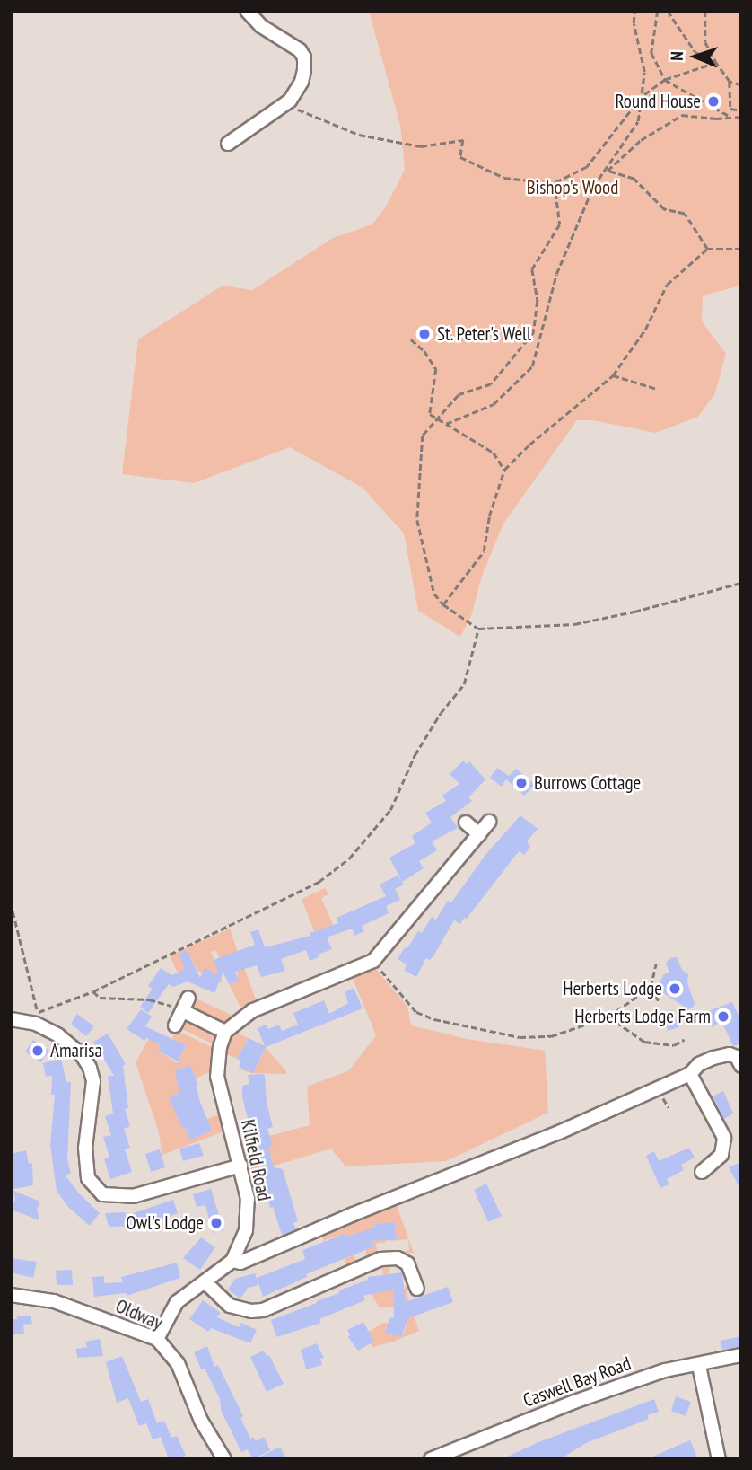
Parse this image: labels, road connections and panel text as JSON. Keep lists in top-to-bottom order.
{
  "streets": {
    "street": ["Kilfield Road", "Oldway", "Caswell Bay Road"]
  },
  "crossings": [
    ["Kilfield Road", "Oldway"]
  ],
  "parks": ["Bishop's Wood"],
  "places": [
    "Round House",
    "St. Peter's Well",
    "Burrows Cottage",
    "Herberts Lodge",
    "Herberts Lodge Farm",
    "Amarisa",
    "Owl's Lodge"
  ],
  "north": "left"
}
